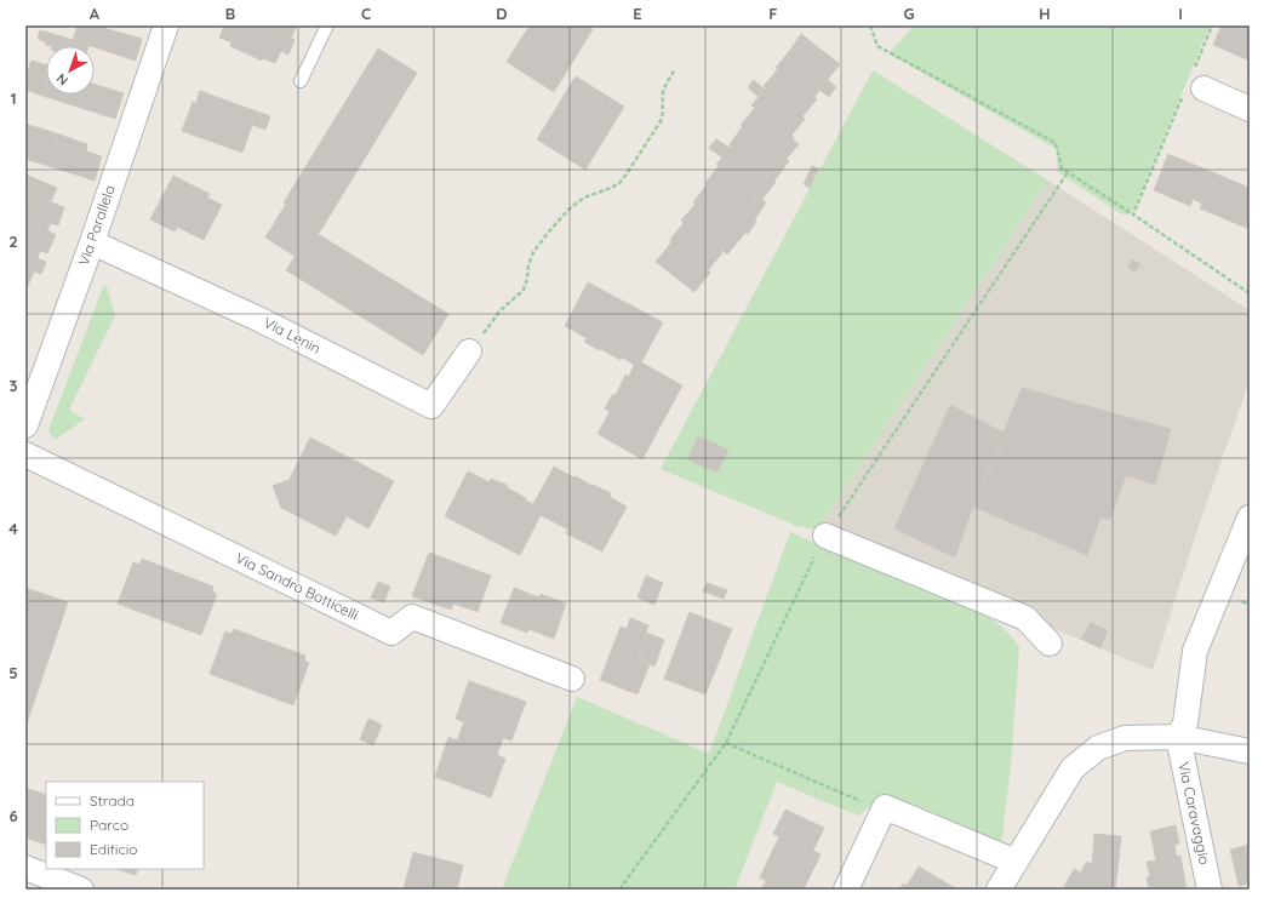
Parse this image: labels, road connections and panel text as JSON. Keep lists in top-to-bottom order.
{
  "streets": {
    "street": [
      "Via Parallela",
      "Via Lenin",
      "Via Sandro Botticelli",
      "Via Caravaggio"
    ]
  },
  "crossings": [
    ["Via Parallela", "Via Lenin"]
  ],
  "legend": ["Strada", "Parco", "Edificio"],
  "north": "bottom left",
  "grid": {
    "columns": [
      "A",
      "B",
      "C",
      "D",
      "E",
      "F",
      "G",
      "H",
      "I"
    ],
    "rows": [
      "1",
      "2",
      "3",
      "4",
      "5",
      "6"
    ]
  }
}
